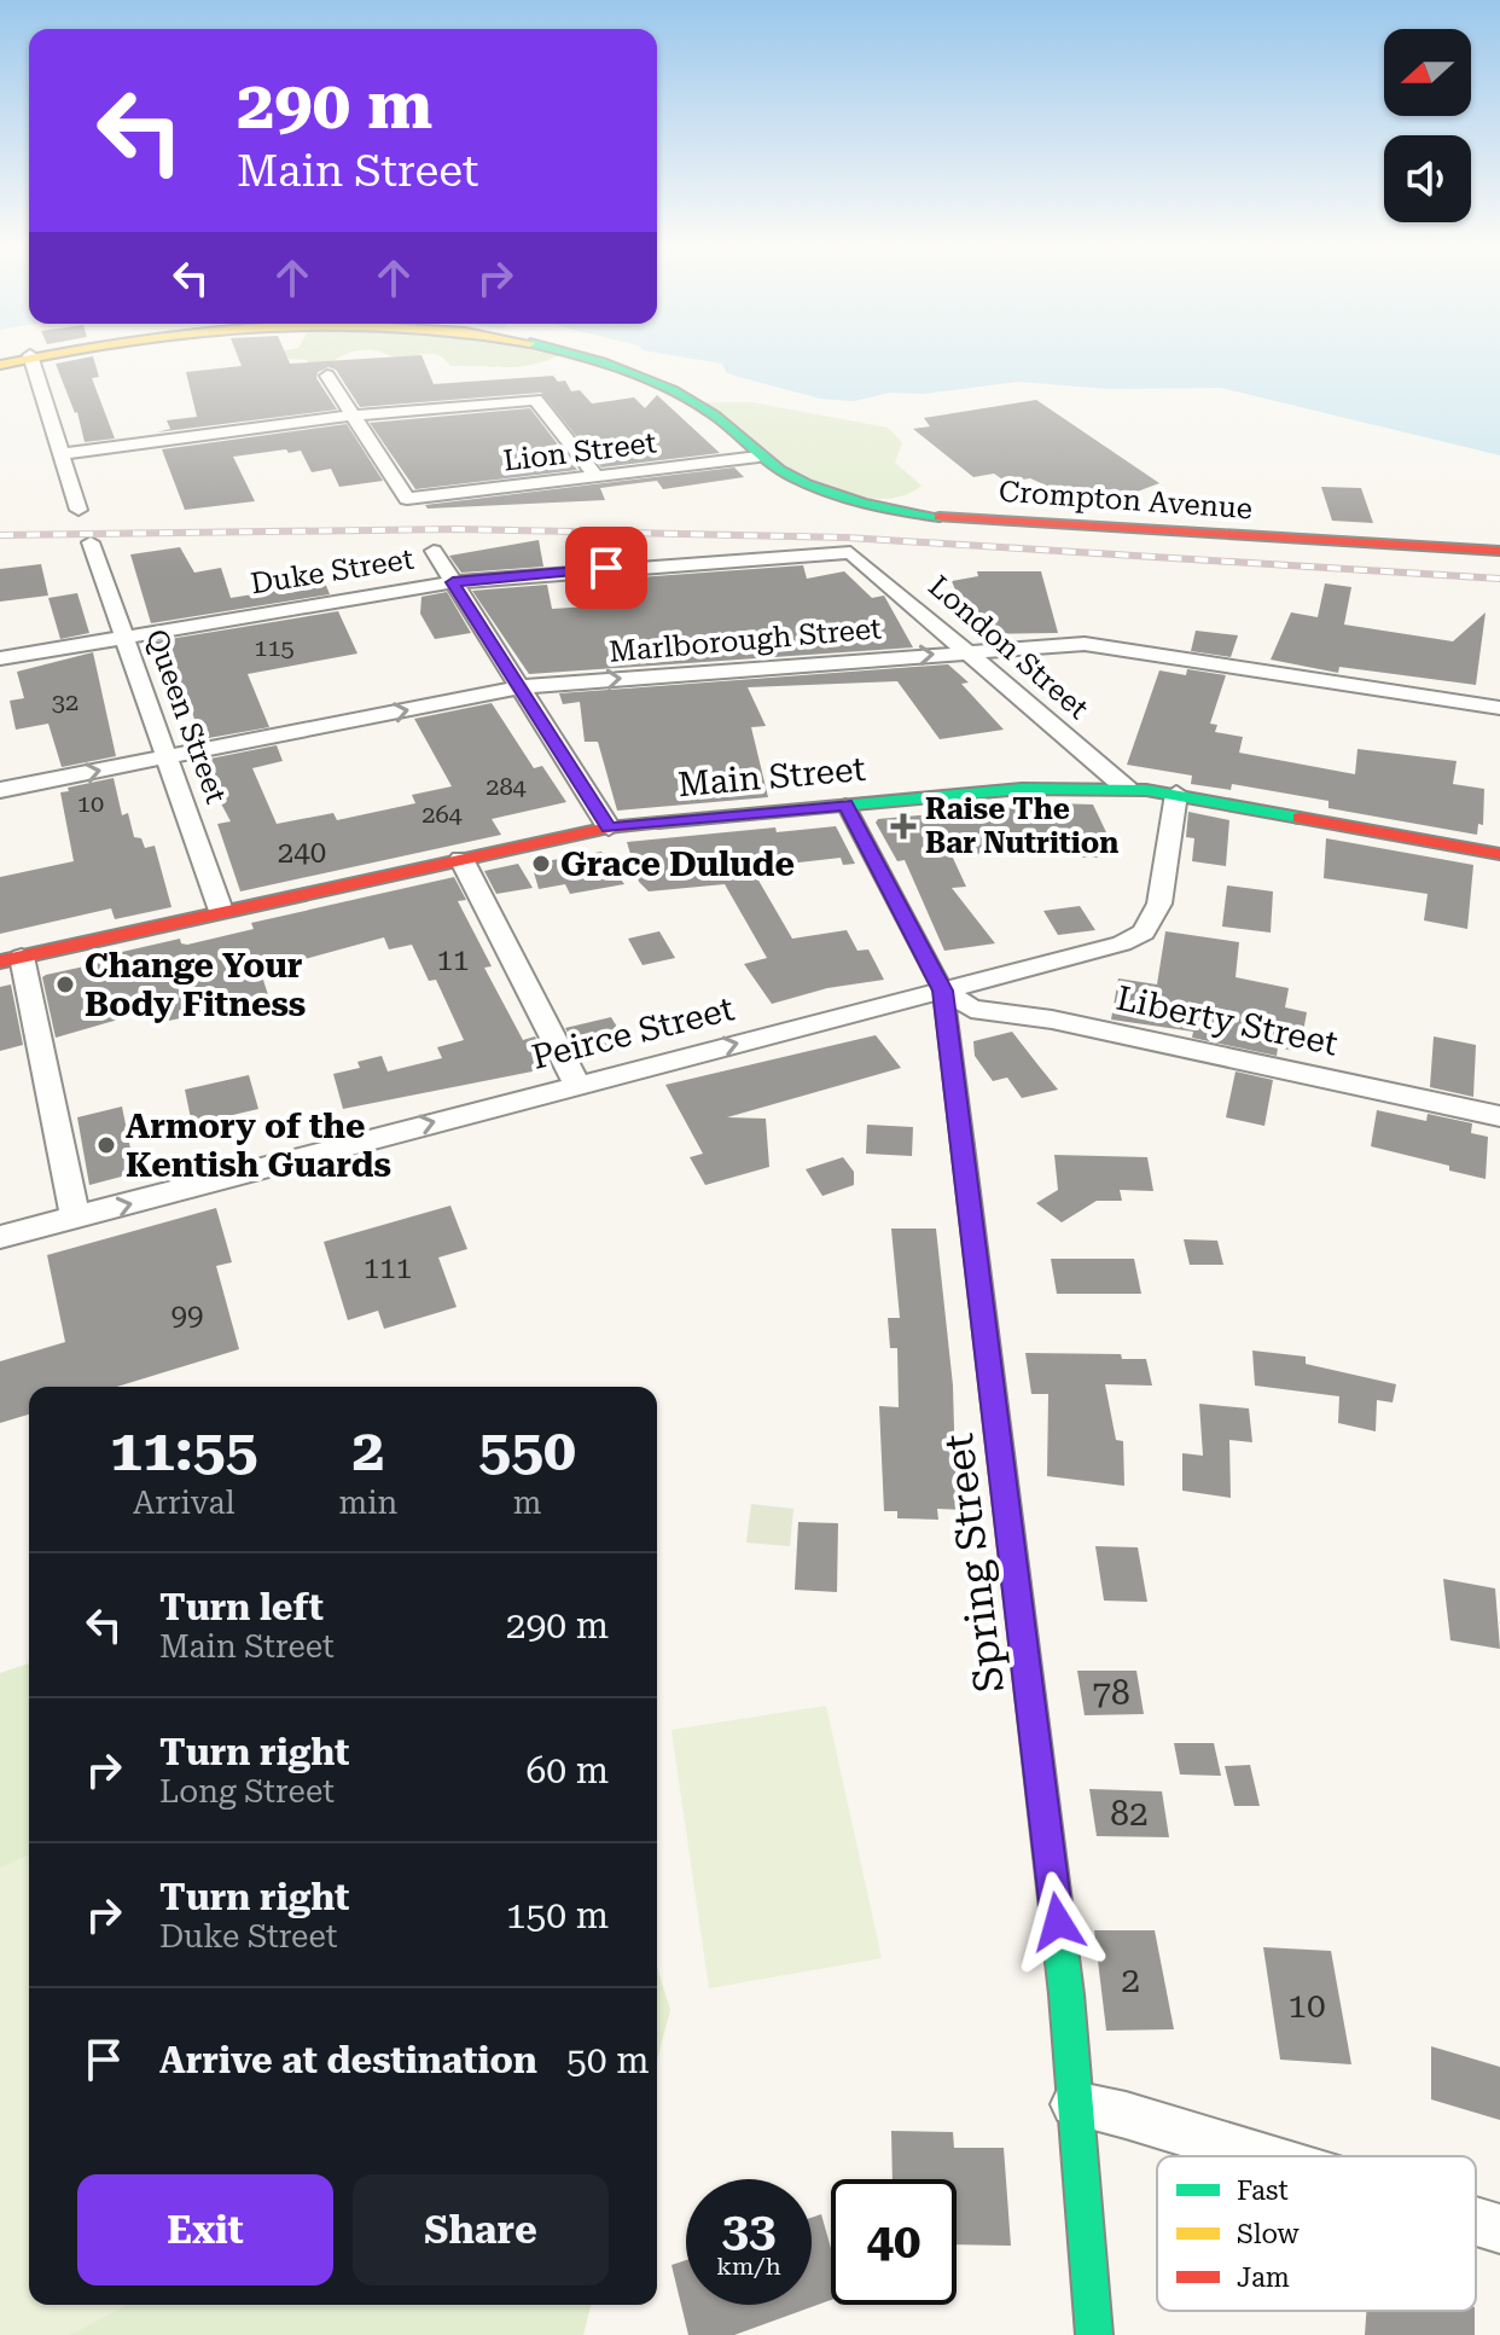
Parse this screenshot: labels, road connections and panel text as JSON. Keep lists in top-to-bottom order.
{
  "streets": {
    "street": [
      "Lion Street",
      "Crompton Avenue",
      "Duke Street",
      "Marlborough Street",
      "London Street",
      "Queen Street",
      "Main Street",
      "Liberty Street",
      "Peirce Street",
      "Spring Street"
    ]
  },
  "crossings": [
    ["Lion Street", "Crompton Avenue"],
    ["Duke Street", "London Street"],
    ["Duke Street", "Queen Street"],
    ["Marlborough Street", "London Street"],
    ["Marlborough Street", "Queen Street"],
    ["London Street", "Main Street"],
    ["Queen Street", "Main Street"],
    ["Main Street", "Peirce Street"],
    ["Main Street", "Spring Street"],
    ["Liberty Street", "Peirce Street"],
    ["Liberty Street", "Spring Street"],
    ["Peirce Street", "Spring Street"]
  ],
  "one_way": ["Marlborough Street", "Peirce Street"],
  "places": {
    "health": ["Raise The Bar Nutrition"],
    "other": ["Grace Dulude", "Change Your Body Fitness", "Armory of the Kentish Guards"]
  },
  "house_numbers": [
    "115",
    "32",
    "284",
    "10",
    "264",
    "240",
    "11",
    "111",
    "99",
    "78",
    "82",
    "2",
    "10"
  ],
  "legend": ["Fast", "Slow", "Jam"],
  "north": "left",
  "page": {
    "turn": ["290 m", "Main Street"],
    "eta": [
      "11:55",
      "Arrival",
      "2",
      "min",
      "550",
      "m"
    ],
    "list": [
      {
        "name": "Turn left",
        "note": "Main Street",
        "value": "290 m"
      },
      {
        "name": "Turn right",
        "note": "Long Street",
        "value": "60 m"
      },
      {
        "name": "Turn right",
        "note": "Duke Street",
        "value": "150 m"
      },
      {
        "name": "Arrive at destination",
        "value": "50 m"
      }
    ],
    "buttons": ["Exit", "Share"],
    "speed": "33 km/h",
    "limit": "40"
  }
}
